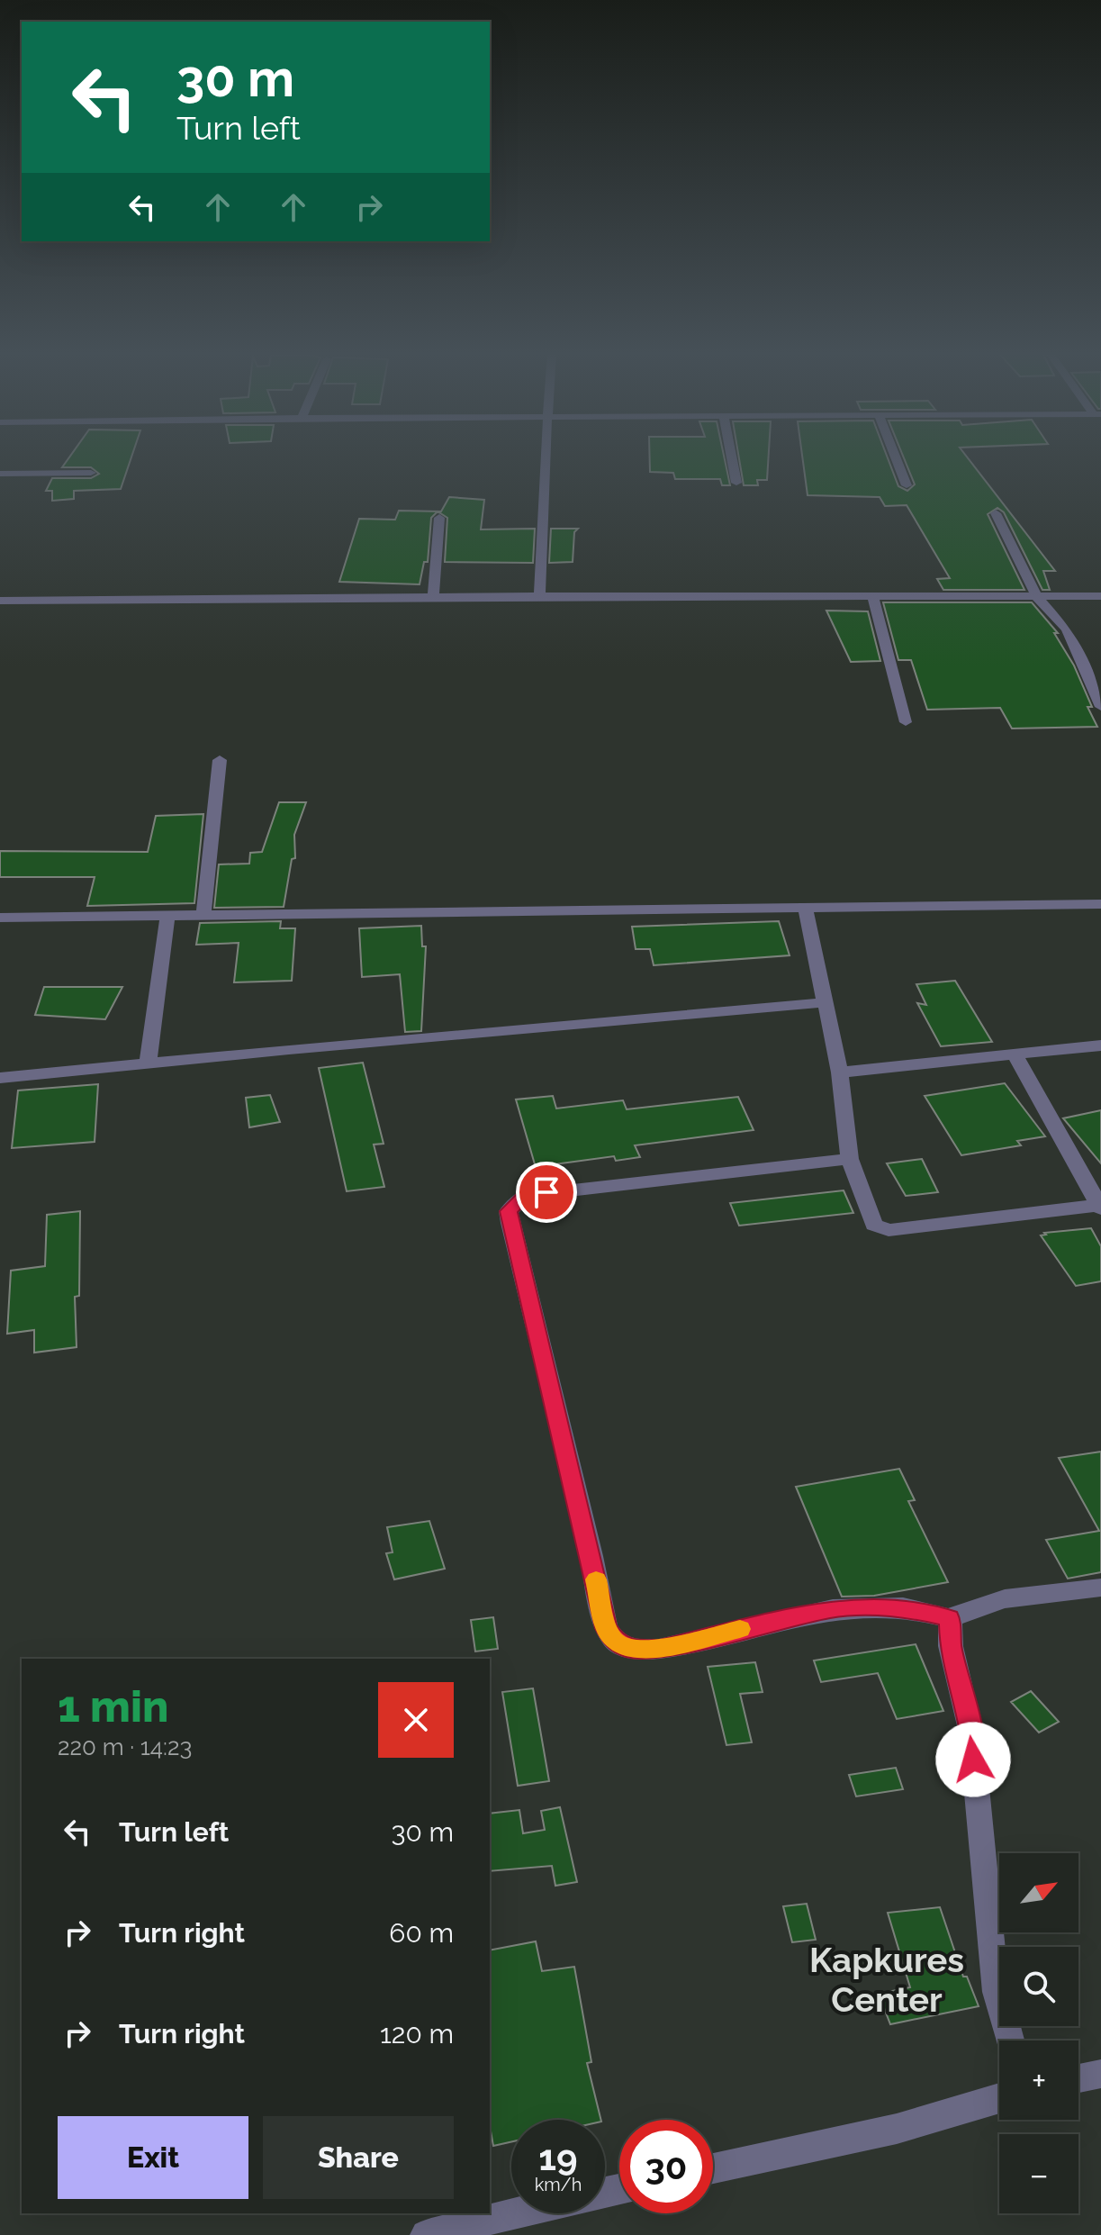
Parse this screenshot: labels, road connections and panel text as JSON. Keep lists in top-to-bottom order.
{
  "districts": ["Kapkures Center"],
  "north": "top right",
  "page": {
    "turn": ["30 m", "Turn left"],
    "heading": ["1 min", "220 m · 14:23"],
    "list": [
      {
        "name": "Turn left",
        "value": "30 m"
      },
      {
        "name": "Turn right",
        "value": "60 m"
      },
      {
        "name": "Turn right",
        "value": "120 m"
      }
    ],
    "map_buttons": ["+", "−"],
    "buttons": ["Exit", "Share"],
    "speed": "19 km/h",
    "limit": "30"
  }
}
